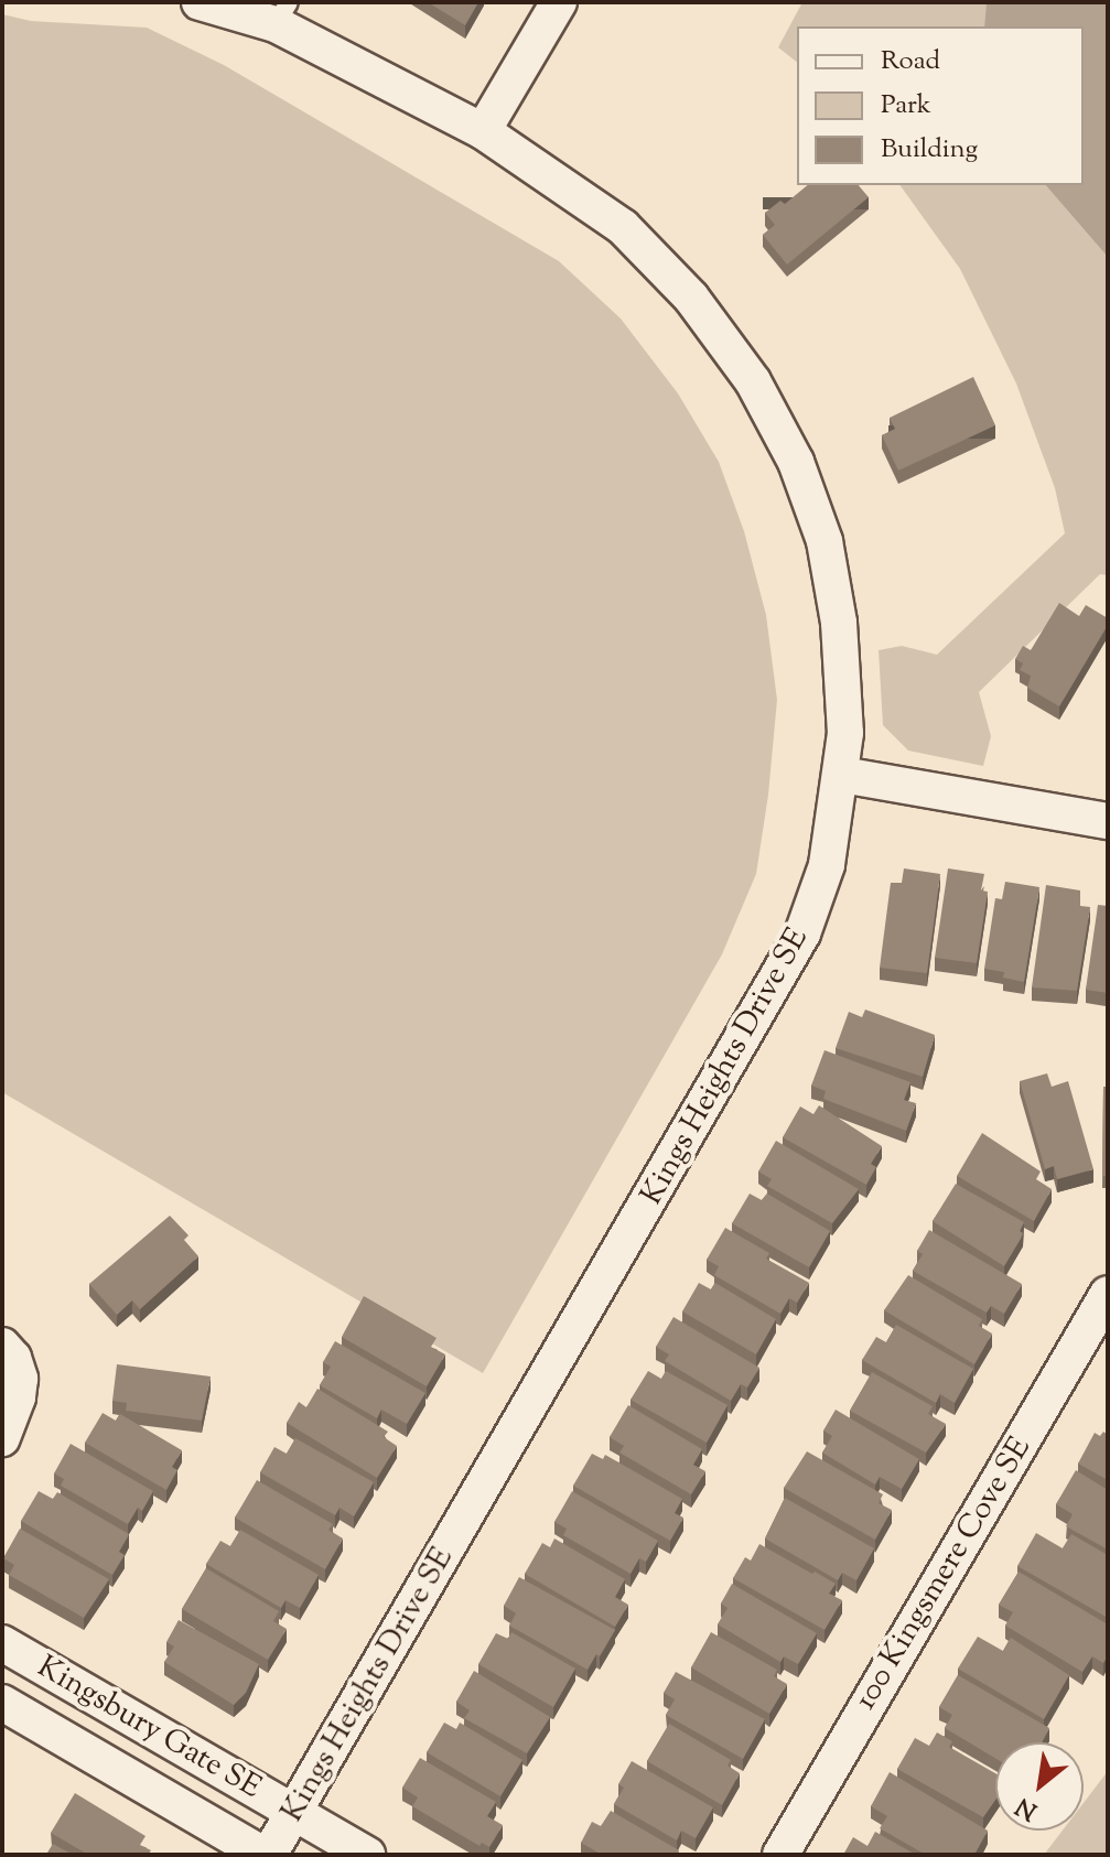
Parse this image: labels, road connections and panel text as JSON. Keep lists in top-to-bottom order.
{
  "streets": {
    "street": ["Kings Heights Drive SE", "100 Kingsmere Cove SE", "Kingsbury Gate SE"]
  },
  "crossings": [
    ["Kings Heights Drive SE", "Kingsbury Gate SE"]
  ],
  "legend": ["Road", "Park", "Building"],
  "north": "bottom left"
}
